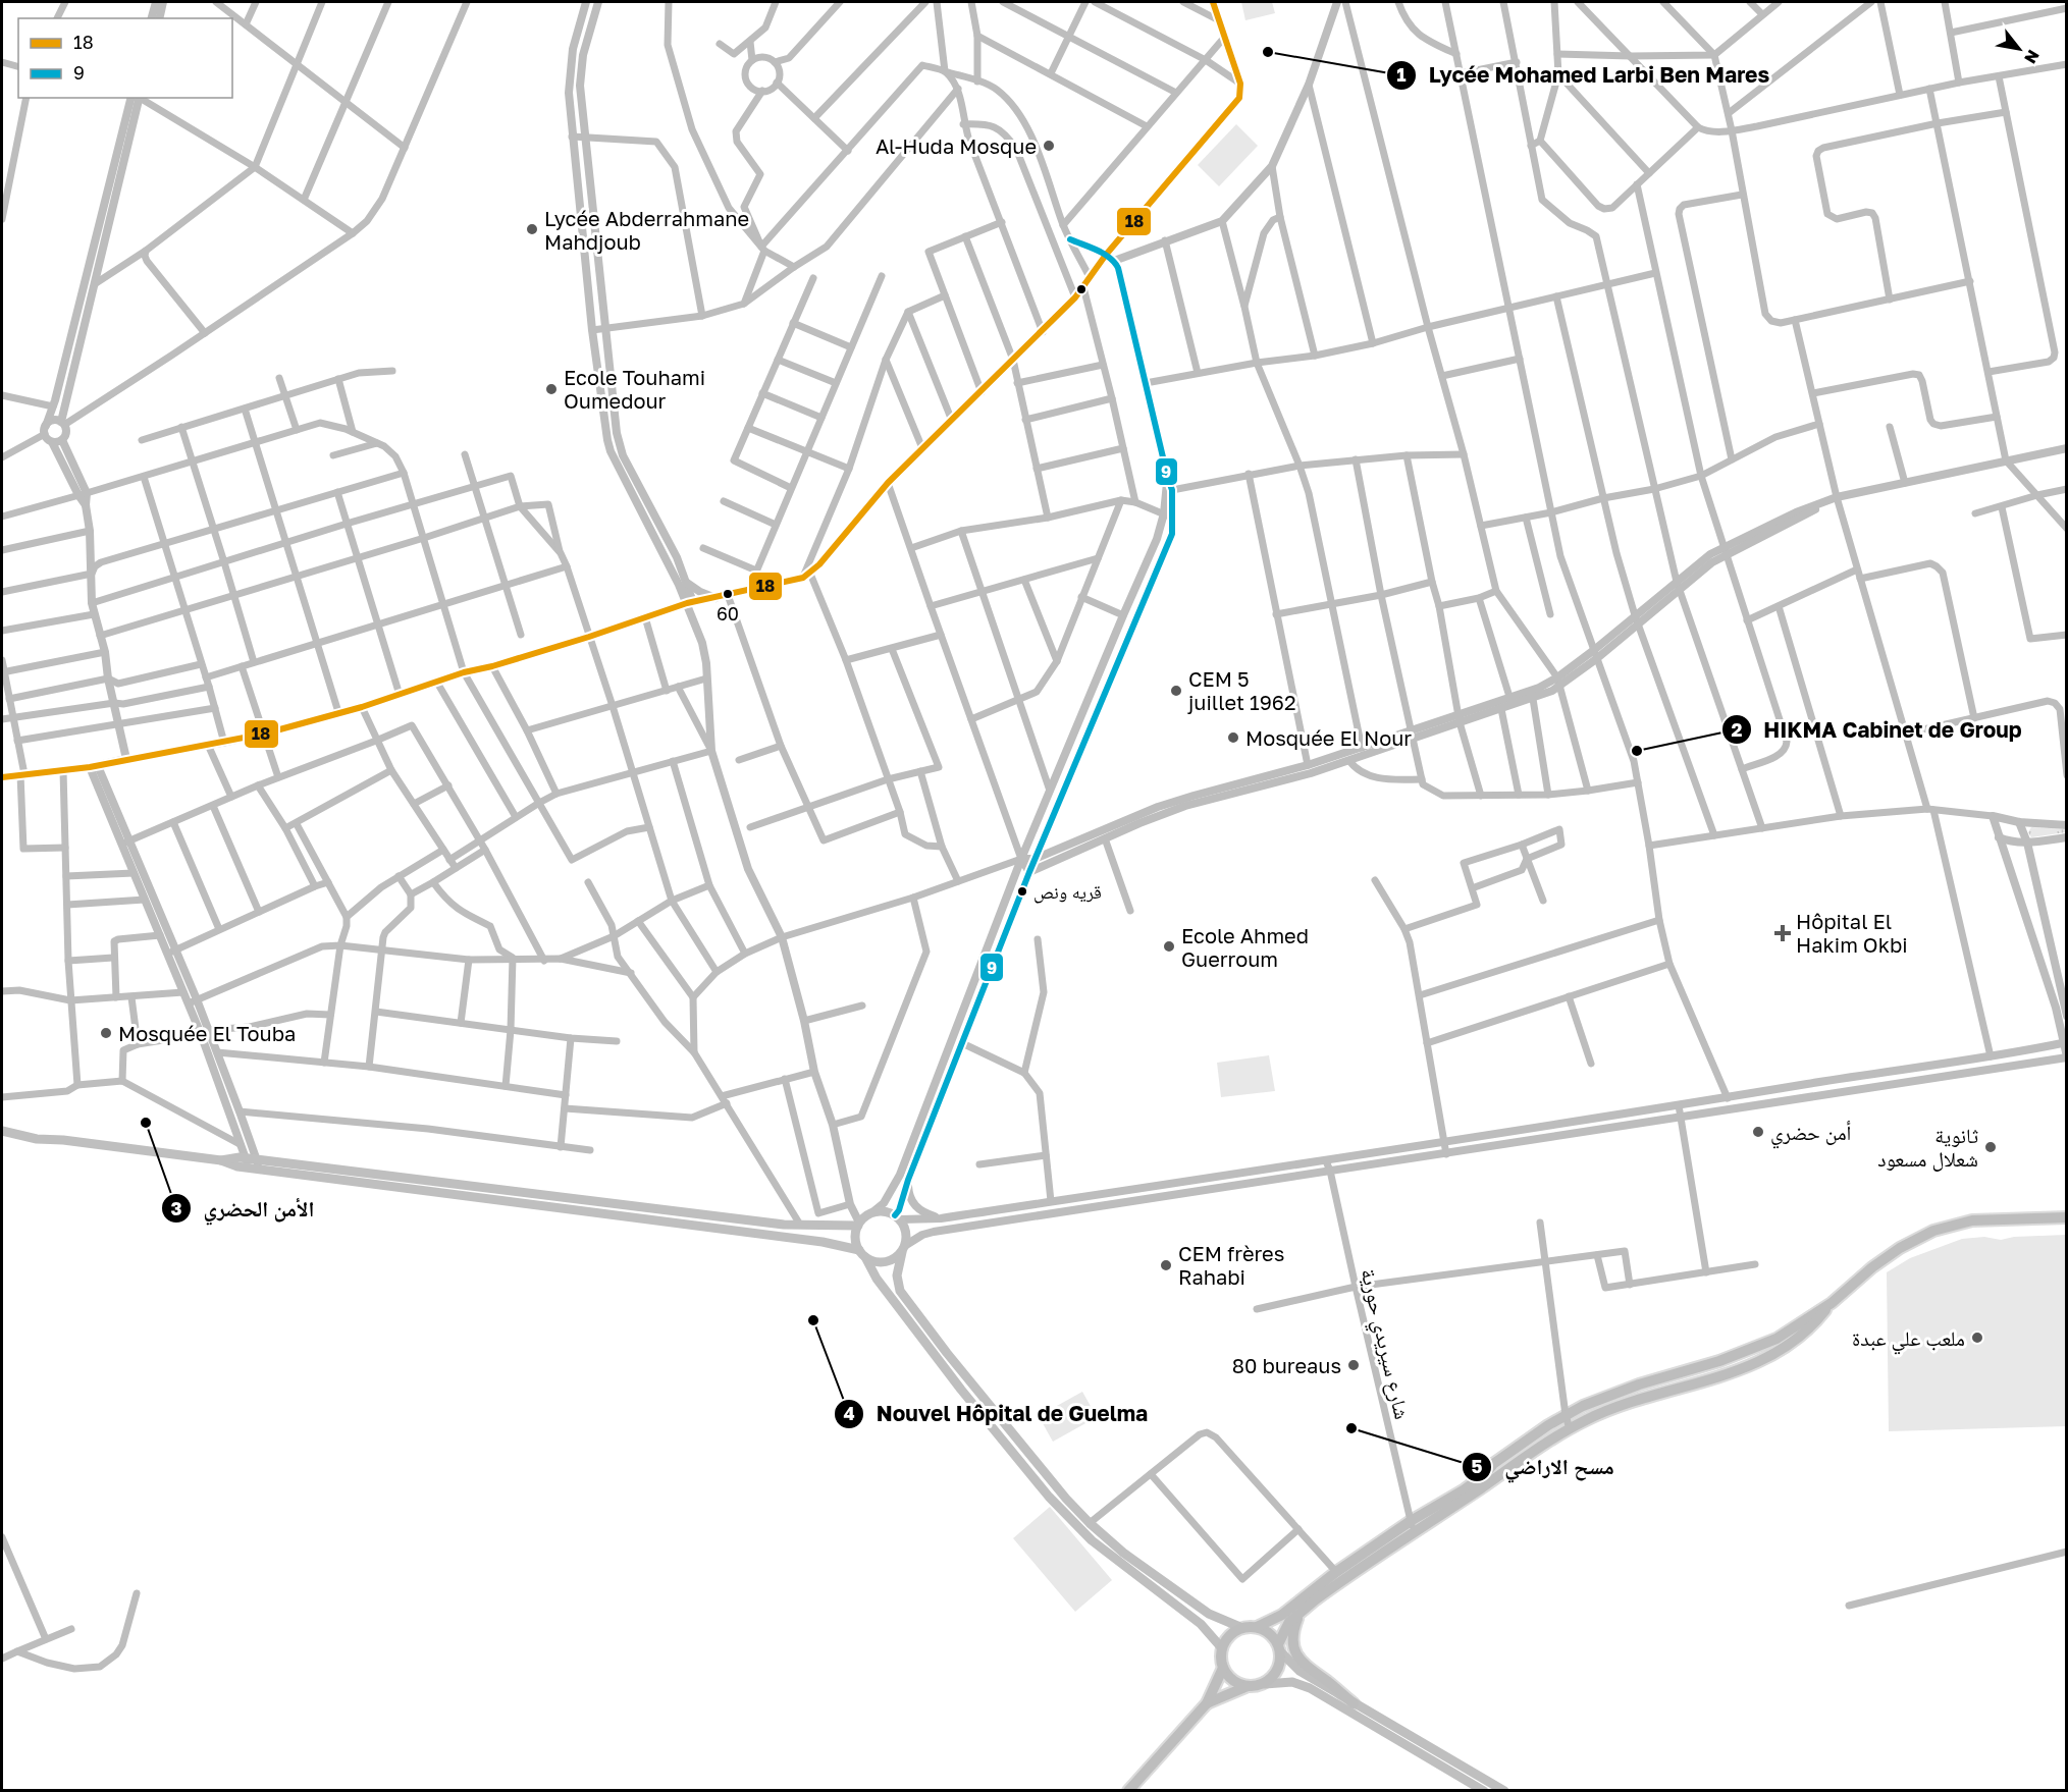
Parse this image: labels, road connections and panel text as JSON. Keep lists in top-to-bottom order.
{
  "streets": {
    "street": ["شارع سيريدي حورية"]
  },
  "places": {
    "other": [
      "Lycée Mohamed Larbi Ben Mares",
      "Al-Huda Mosque",
      "Lycée Abderrahmane Mahdjoub",
      "Ecole Touhami Oumedour",
      "60",
      "CEM 5 juillet 1962",
      "Mosquée El Nour",
      "HIKMA Cabinet de Group",
      "قريه ونص",
      "Ecole Ahmed Guerroum",
      "Mosquée El Touba",
      "الأمن الحضري",
      "أمن حضري",
      "ثانوية شعلال مسعود",
      "CEM frères Rahabi",
      "Nouvel Hôpital de Guelma",
      "ملعب علي عبدة",
      "80 bureaus",
      "مسح الاراضي"
    ],
    "health": ["Hôpital El Hakim Okbi"]
  },
  "lines": ["transit line 18", "transit line 9"],
  "legend": ["18", "9"],
  "north": "bottom right"
}
